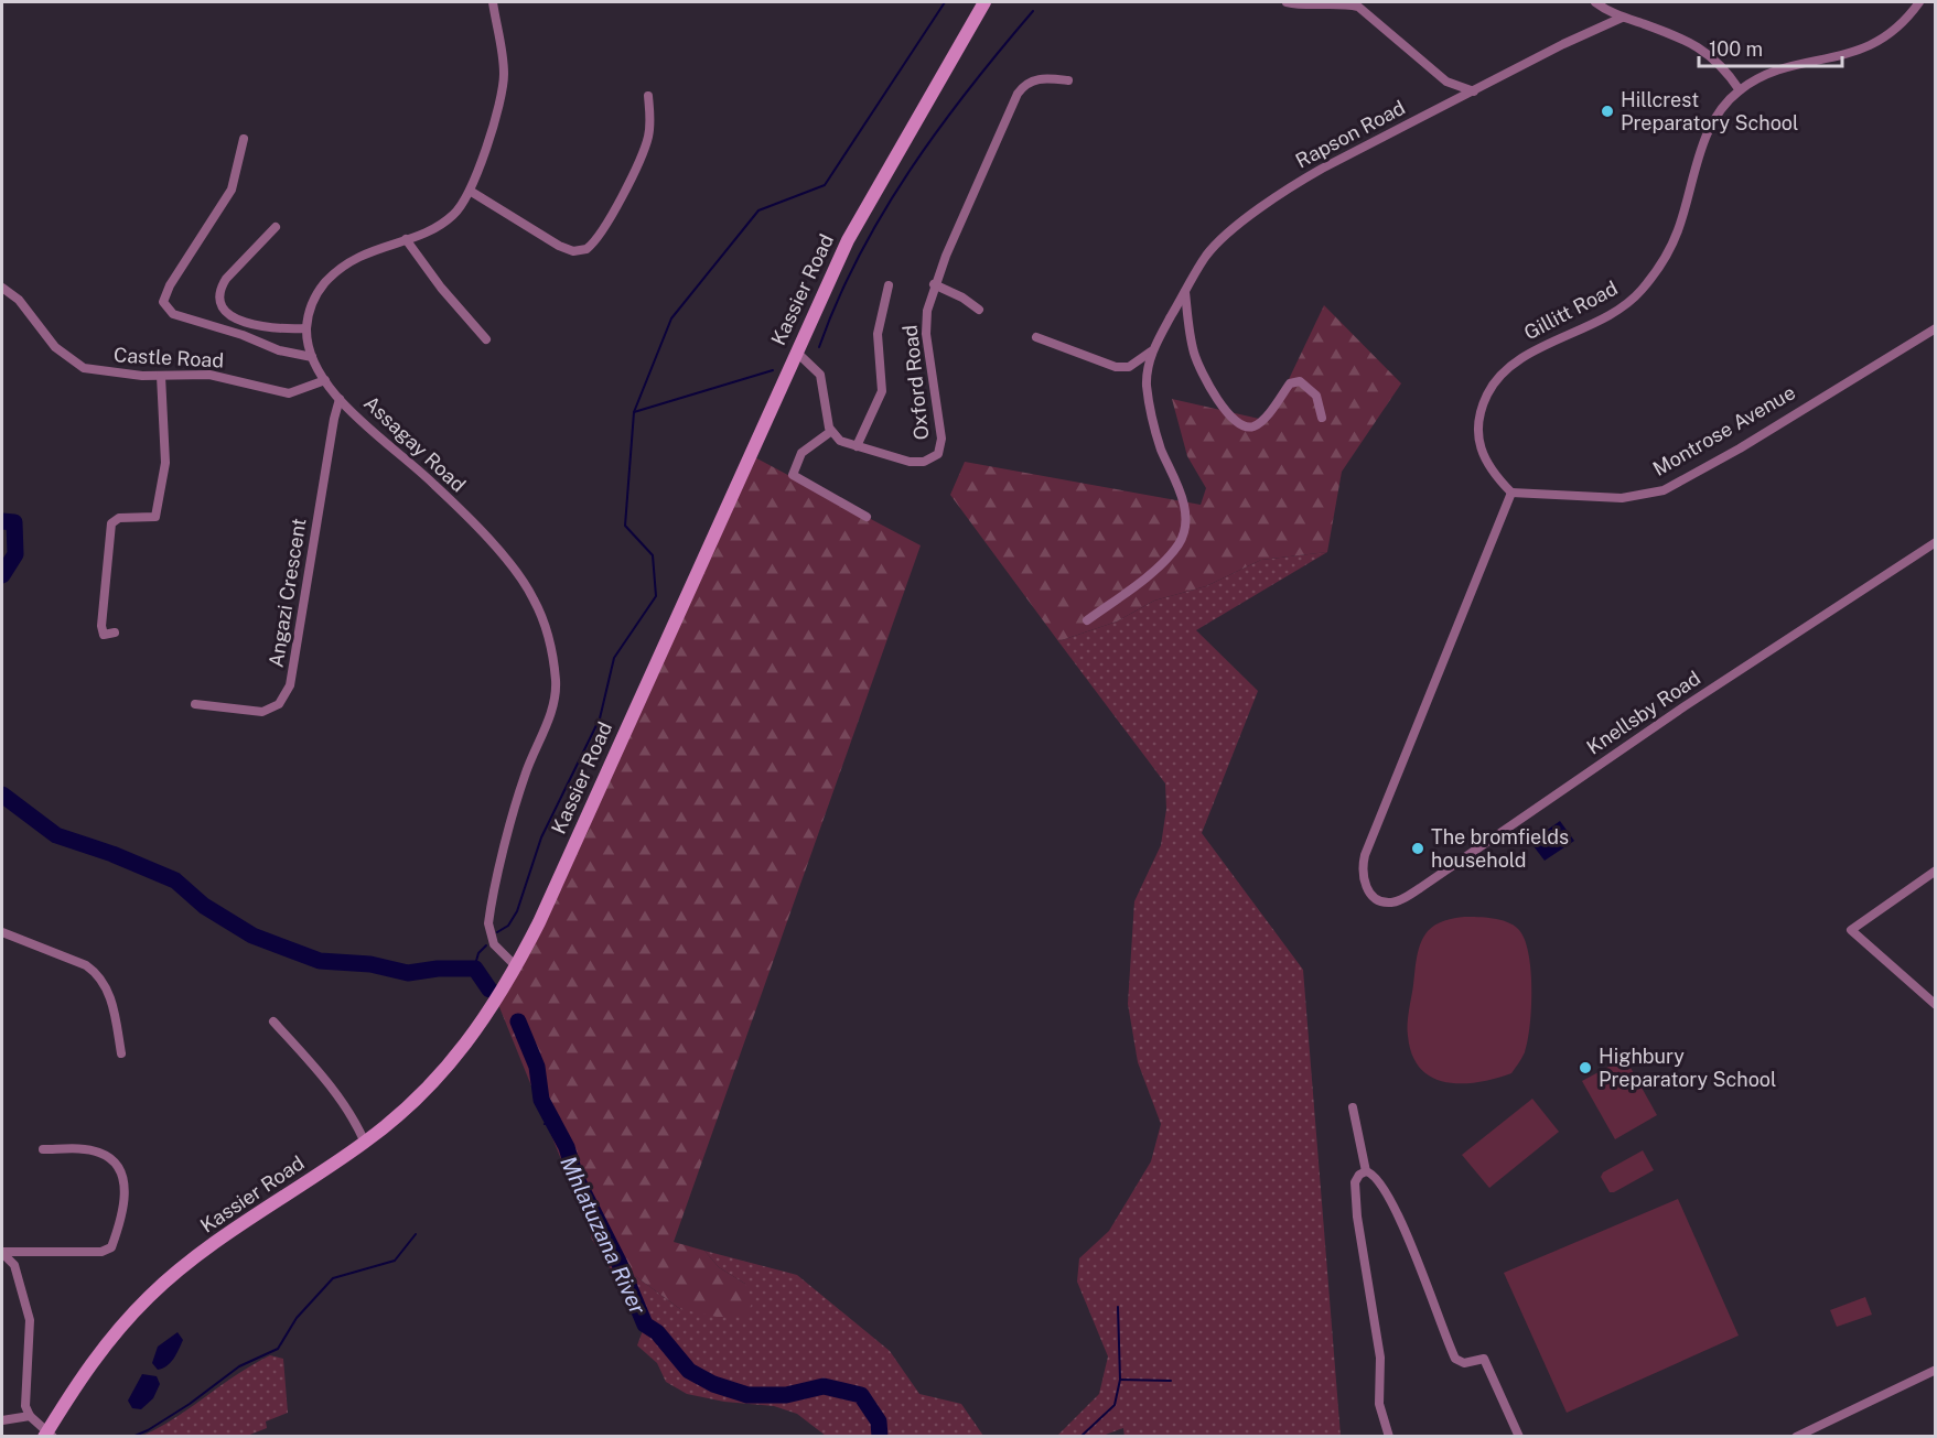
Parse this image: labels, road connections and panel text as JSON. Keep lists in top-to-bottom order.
{
  "streets": {
    "main road": ["Kassier Road"],
    "street": [
      "Rapson Road",
      "Gillitt Road",
      "Castle Road",
      "Oxford Road",
      "Montrose Avenue",
      "Assagay Road",
      "Angazi Crescent",
      "Knellsby Road"
    ]
  },
  "crossings": [
    ["Kassier Road", "Assagay Road"],
    ["Gillitt Road", "Montrose Avenue"],
    ["Gillitt Road", "Knellsby Road"],
    ["Castle Road", "Assagay Road"],
    ["Montrose Avenue", "Knellsby Road"],
    ["Assagay Road", "Angazi Crescent"]
  ],
  "water": ["Mhlatuzana River"],
  "places": ["Hillcrest Preparatory School", "The bromfields household", "Highbury Preparatory School"],
  "scale_bar": "100 m"
}
